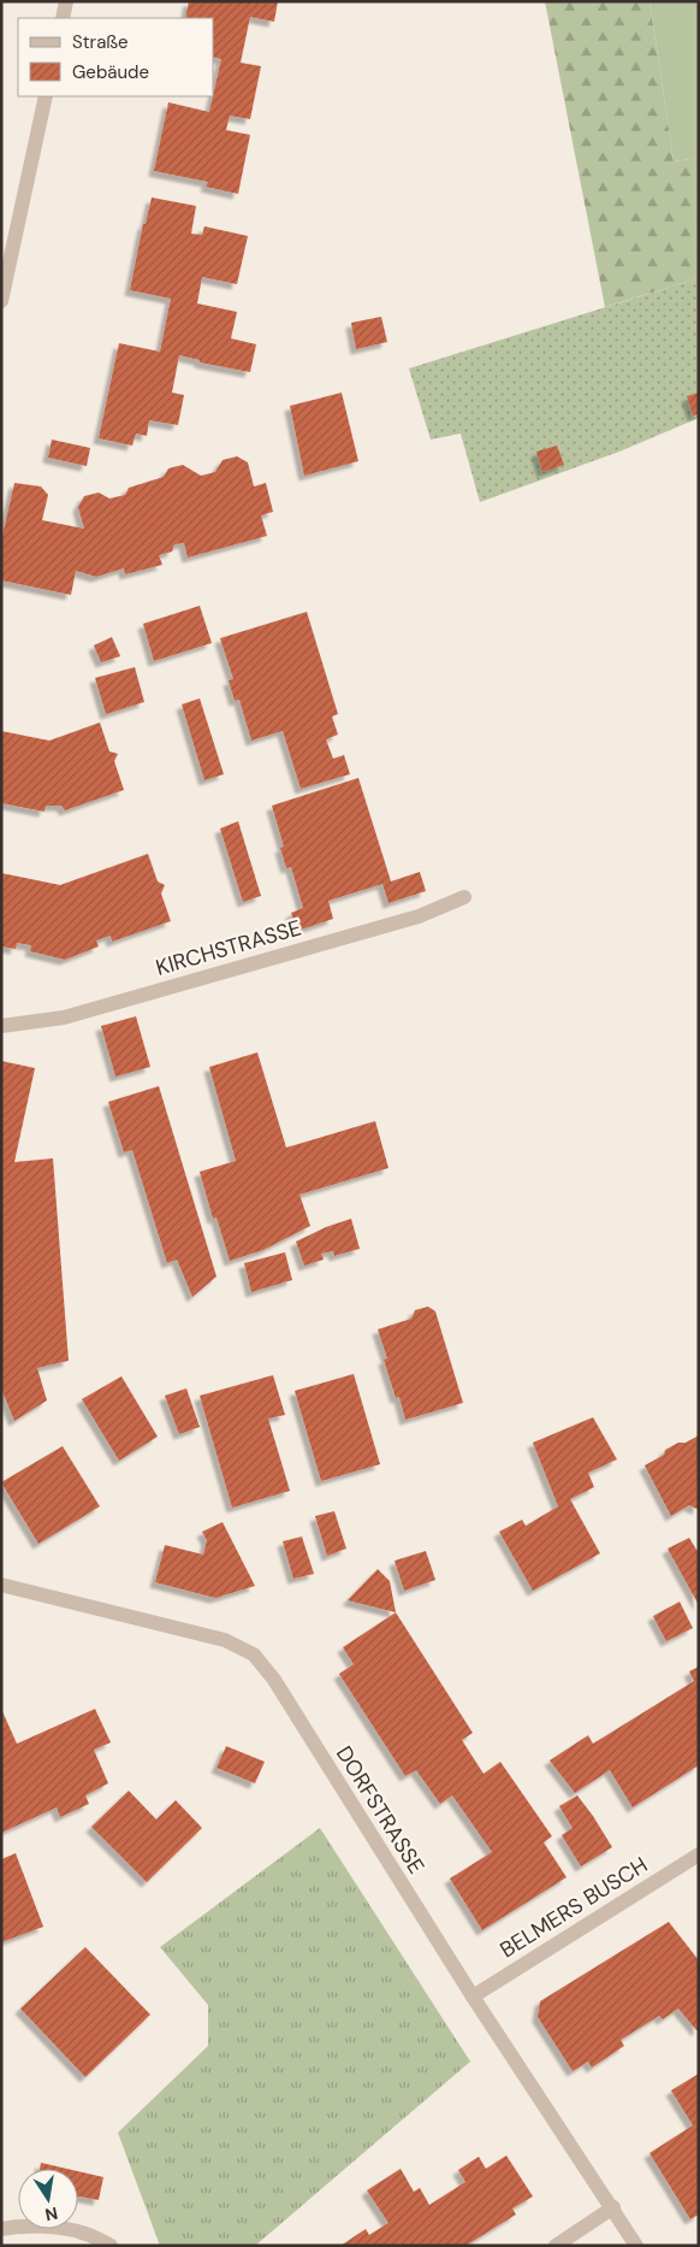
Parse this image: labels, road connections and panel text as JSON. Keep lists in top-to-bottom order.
{
  "streets": {
    "street": ["KIRCHSTRASSE", "DORFSTRASSE", "BELMERS BUSCH"]
  },
  "crossings": [
    ["DORFSTRASSE", "BELMERS BUSCH"]
  ],
  "legend": ["Straße", "Gebäude"],
  "north": "bottom"
}
